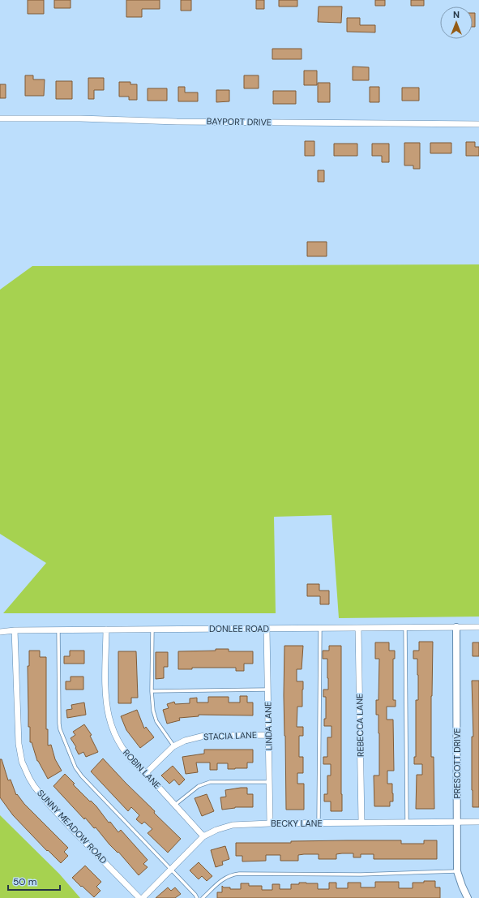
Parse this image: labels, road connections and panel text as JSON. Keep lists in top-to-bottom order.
{
  "streets": {
    "street": [
      "BAYPORT DRIVE",
      "DONLEE ROAD",
      "REBECCA LANE",
      "LINDA LANE",
      "STACIA LANE",
      "PRESCOTT DRIVE",
      "ROBIN LANE",
      "BECKY LANE",
      "SUNNY MEADOW ROAD"
    ]
  },
  "crossings": [
    ["DONLEE ROAD", "REBECCA LANE"],
    ["DONLEE ROAD", "LINDA LANE"],
    ["DONLEE ROAD", "PRESCOTT DRIVE"],
    ["DONLEE ROAD", "ROBIN LANE"],
    ["DONLEE ROAD", "SUNNY MEADOW ROAD"],
    ["REBECCA LANE", "BECKY LANE"],
    ["LINDA LANE", "STACIA LANE"],
    ["LINDA LANE", "BECKY LANE"],
    ["STACIA LANE", "ROBIN LANE"],
    ["PRESCOTT DRIVE", "BECKY LANE"],
    ["ROBIN LANE", "BECKY LANE"]
  ],
  "scale_bar": "50 m",
  "north": "top"
}
